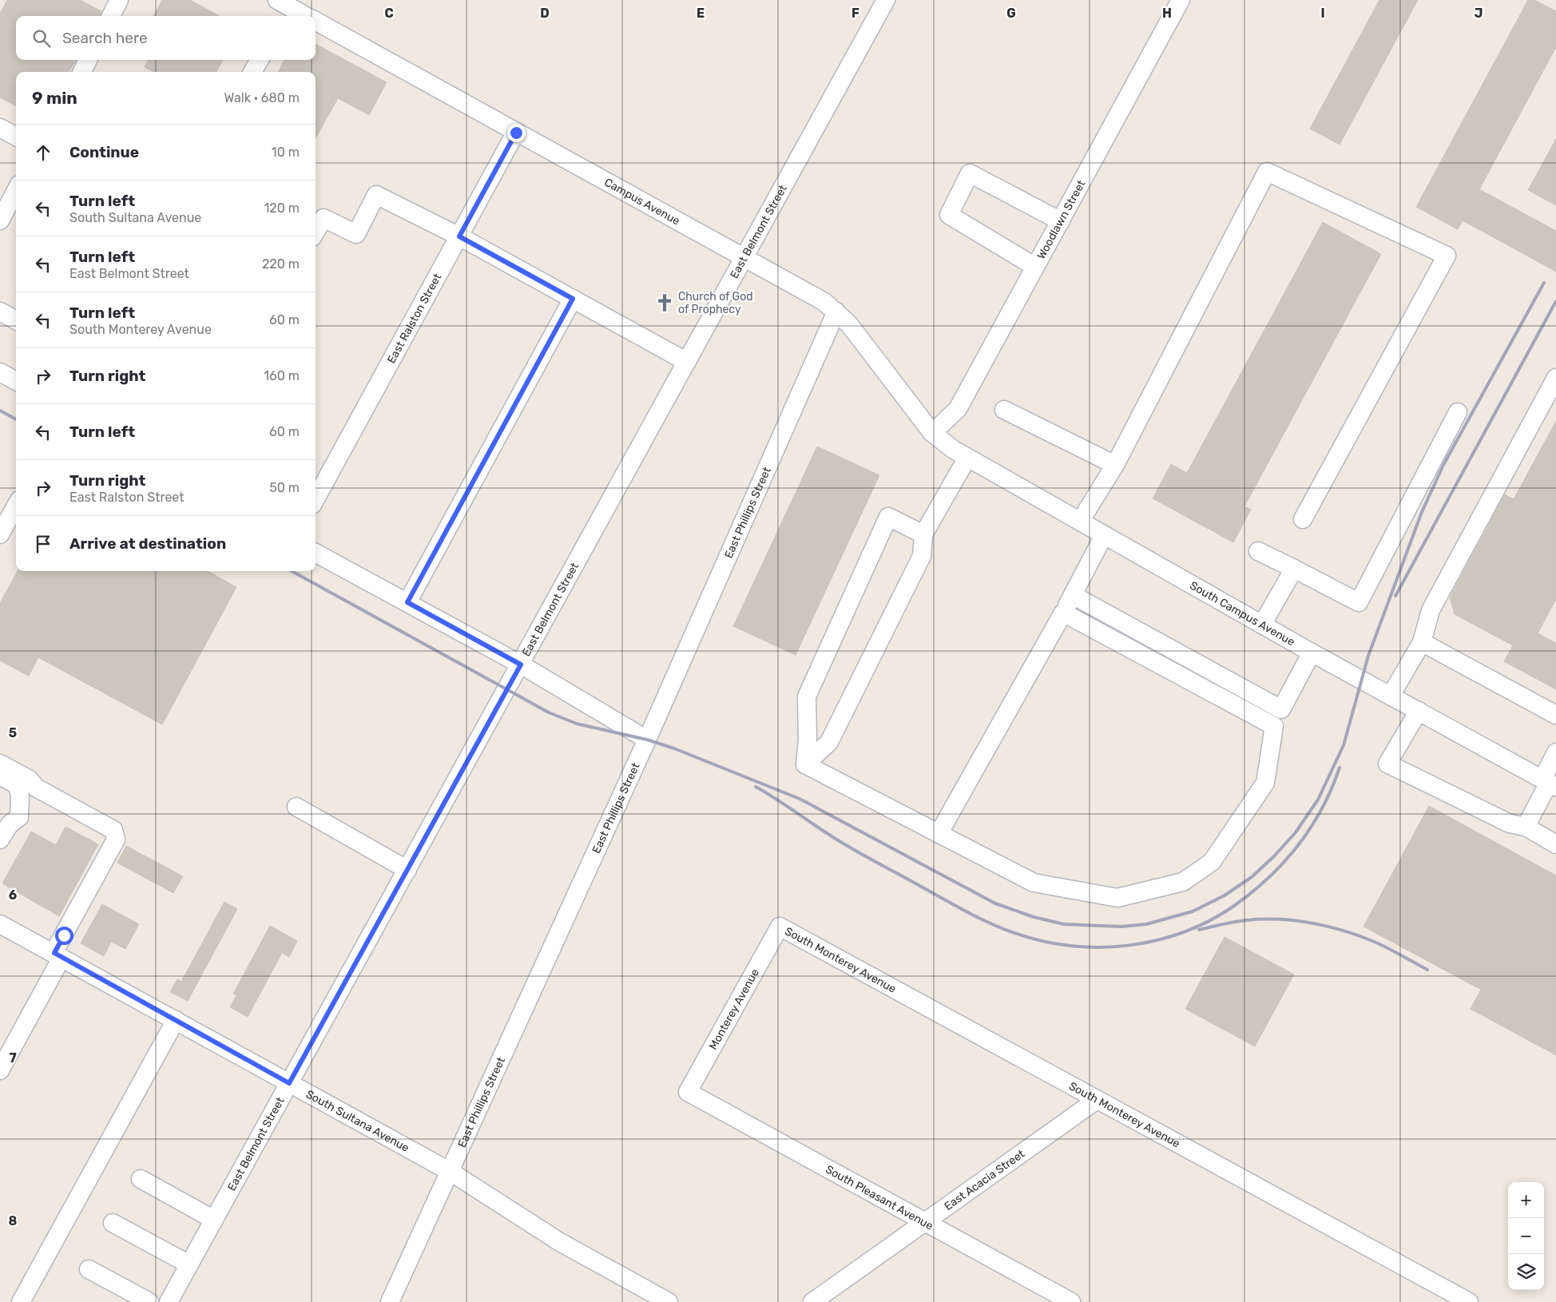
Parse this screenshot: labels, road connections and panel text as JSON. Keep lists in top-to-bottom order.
{
  "streets": {
    "street": [
      "Campus Avenue",
      "Woodlawn Street",
      "East Belmont Street",
      "East Ralston Street",
      "East Phillips Street",
      "South Campus Avenue",
      "South Monterey Avenue",
      "Monterey Avenue",
      "South Sultana Avenue",
      "East Acacia Street",
      "South Pleasant Avenue"
    ]
  },
  "crossings": [
    ["Campus Avenue", "Woodlawn Street"],
    ["Campus Avenue", "East Belmont Street"],
    ["Campus Avenue", "East Ralston Street"],
    ["Campus Avenue", "East Phillips Street"],
    ["Campus Avenue", "South Campus Avenue"],
    ["Woodlawn Street", "South Campus Avenue"],
    ["East Belmont Street", "South Sultana Avenue"],
    ["East Phillips Street", "South Sultana Avenue"],
    ["South Monterey Avenue", "Monterey Avenue"],
    ["South Monterey Avenue", "East Acacia Street"],
    ["Monterey Avenue", "South Pleasant Avenue"],
    ["East Acacia Street", "South Pleasant Avenue"]
  ],
  "places": {
    "church": ["Church of God of Prophecy"]
  },
  "page": {
    "search": "Search here",
    "heading": ["9 min", "Walk · 680 m"],
    "list": [
      ["Continue", "10 m"],
      ["Turn left", "South Sultana Avenue", "120 m"],
      ["Turn left", "East Belmont Street", "220 m"],
      ["Turn left", "South Monterey Avenue", "60 m"],
      ["Turn right", "160 m"],
      ["Turn left", "60 m"],
      ["Turn right", "East Ralston Street", "50 m"],
      "Arrive at destination"
    ],
    "map_buttons": ["+", "−"]
  },
  "grid": {
    "columns": [
      "C",
      "D",
      "E",
      "F",
      "G",
      "H",
      "I",
      "J"
    ],
    "rows": [
      "5",
      "6",
      "7",
      "8"
    ]
  }
}
